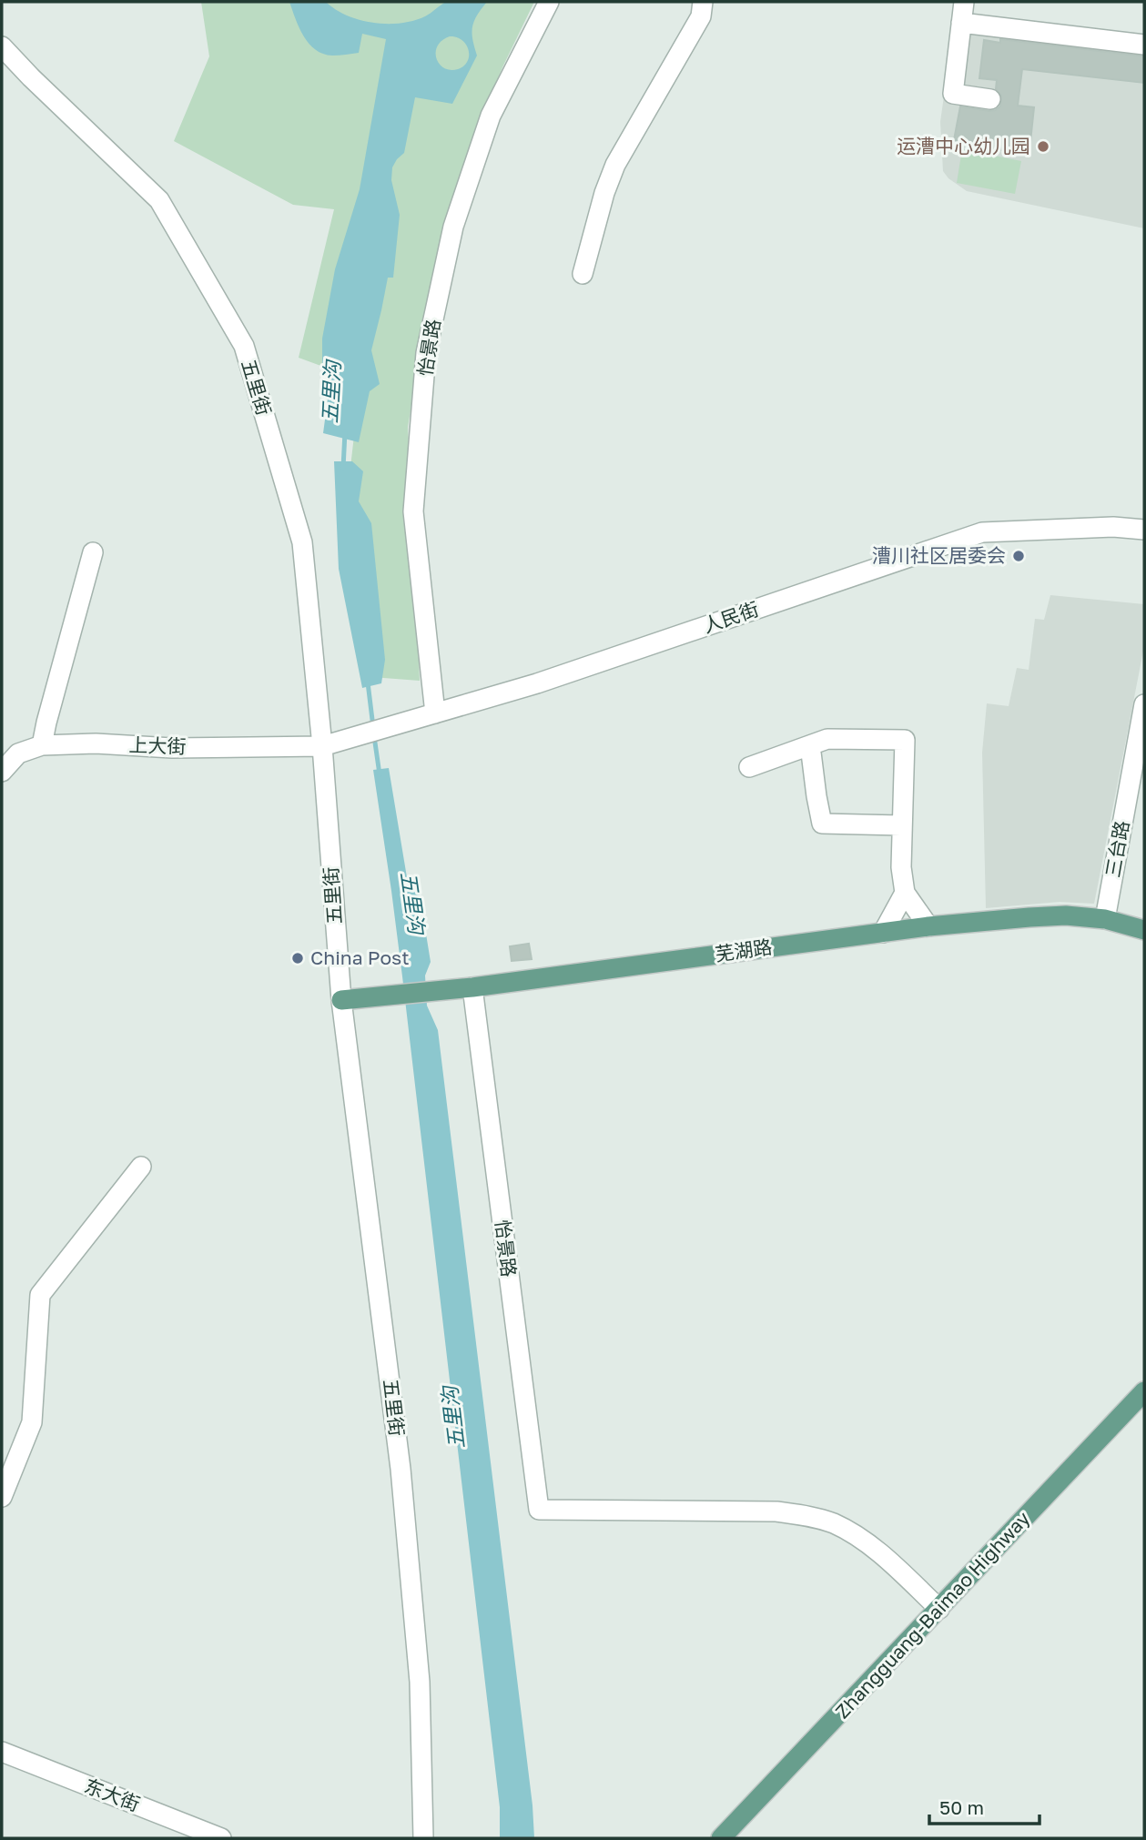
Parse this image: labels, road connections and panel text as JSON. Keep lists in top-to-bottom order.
{
  "streets": {
    "main road": ["芜湖路", "Zhangguang-Baimao Highway"],
    "street": [
      "怡景路",
      "五里街",
      "人民街",
      "上大街",
      "三台路",
      "东大街"
    ]
  },
  "crossings": [
    ["怡景路", "人民街"],
    ["怡景路", "芜湖路"],
    ["怡景路", "Zhangguang-Baimao Highway"],
    ["五里街", "人民街"],
    ["五里街", "上大街"],
    ["五里街", "芜湖路"],
    ["人民街", "上大街"],
    ["三台路", "芜湖路"]
  ],
  "water": ["五里沟"],
  "places": ["运漕中心幼儿园", "漕川社区居委会", "China Post"],
  "scale_bar": "50 m"
}
